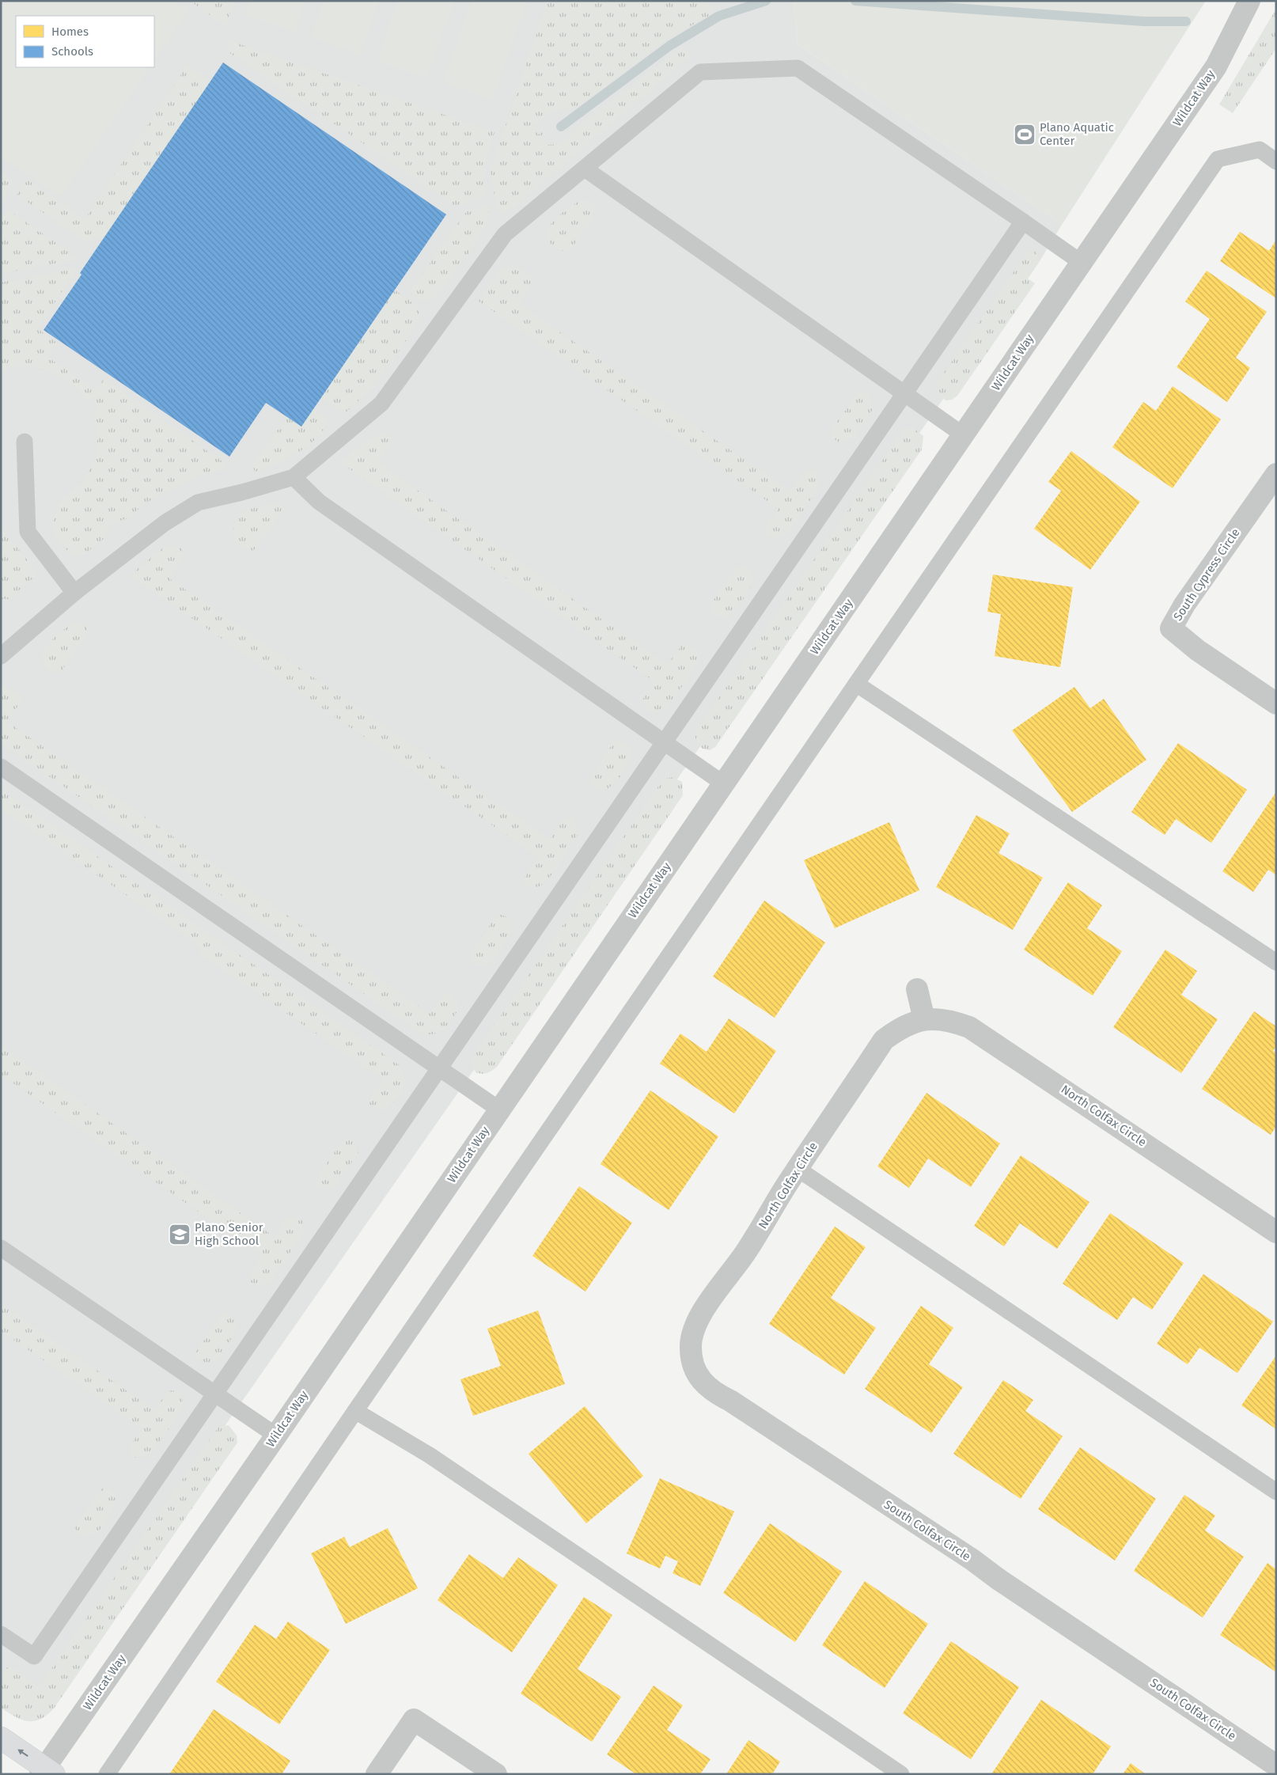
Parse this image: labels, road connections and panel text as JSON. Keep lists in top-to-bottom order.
{
  "streets": {
    "street": [
      "Wildcat Way",
      "South Cypress Circle",
      "North Colfax Circle",
      "South Colfax Circle"
    ]
  },
  "crossings": [
    ["North Colfax Circle", "South Colfax Circle"]
  ],
  "places": {
    "sports": ["Plano Aquatic Center"],
    "school or university": ["Plano Senior High School"]
  },
  "legend": ["Homes", "Schools"]
}
